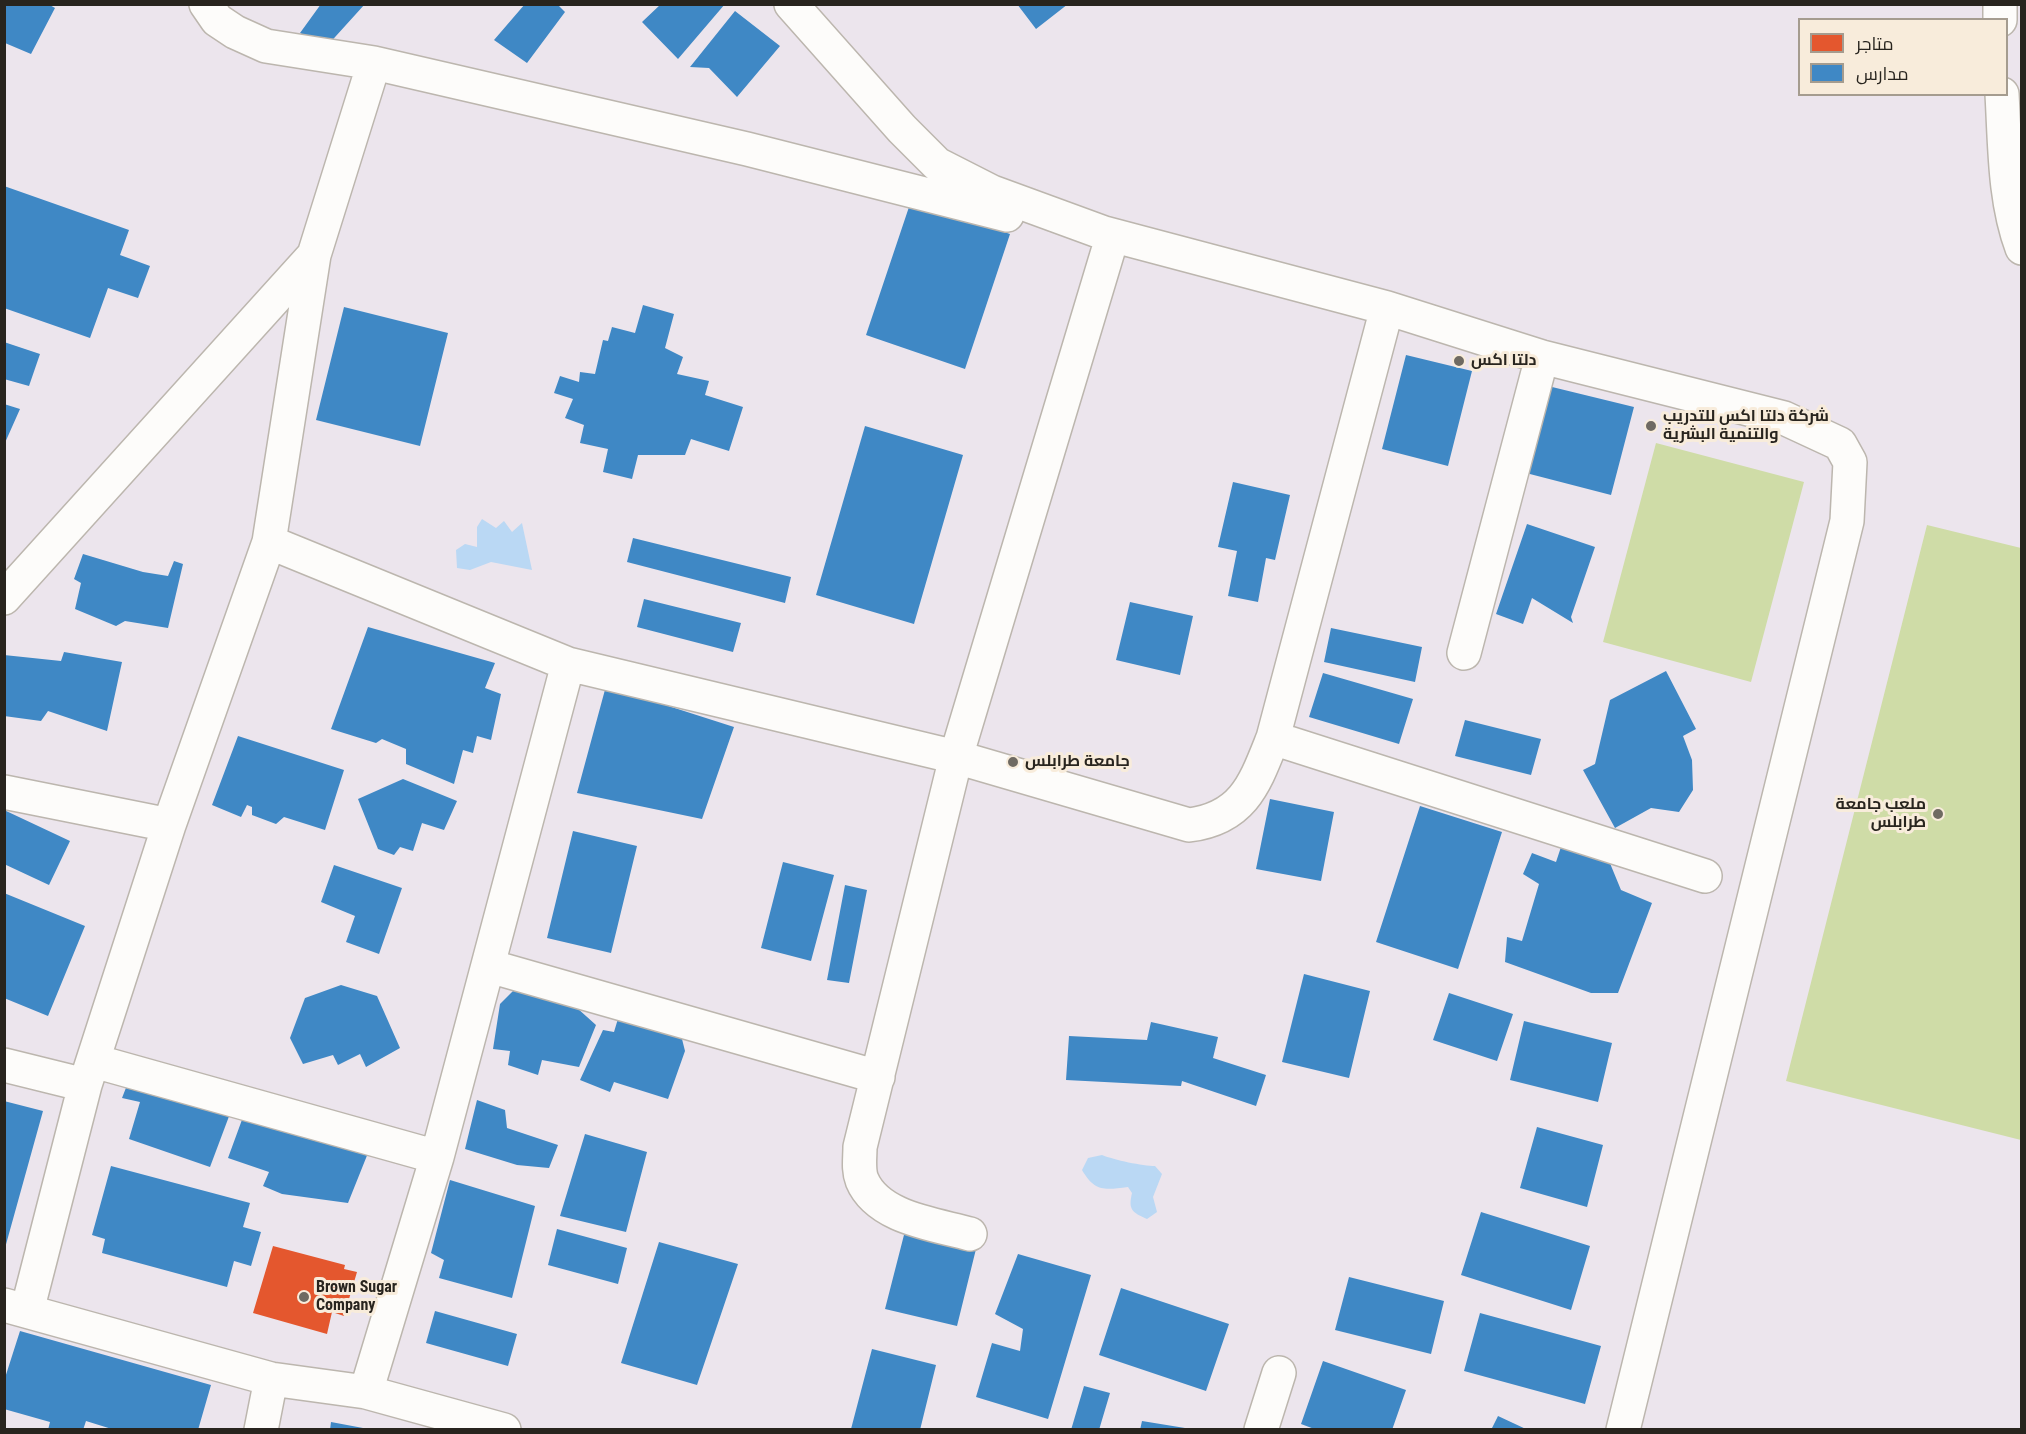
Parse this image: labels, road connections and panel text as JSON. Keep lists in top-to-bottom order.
{
  "places": [
    "دلتا اكس",
    "شركة دلتا اكس للتدريب والتنمية البشرية",
    "جامعة طرابلس",
    "ملعب جامعة طرابلس",
    "Brown Sugar Company"
  ],
  "legend": ["متاجر", "مدارس"]
}
